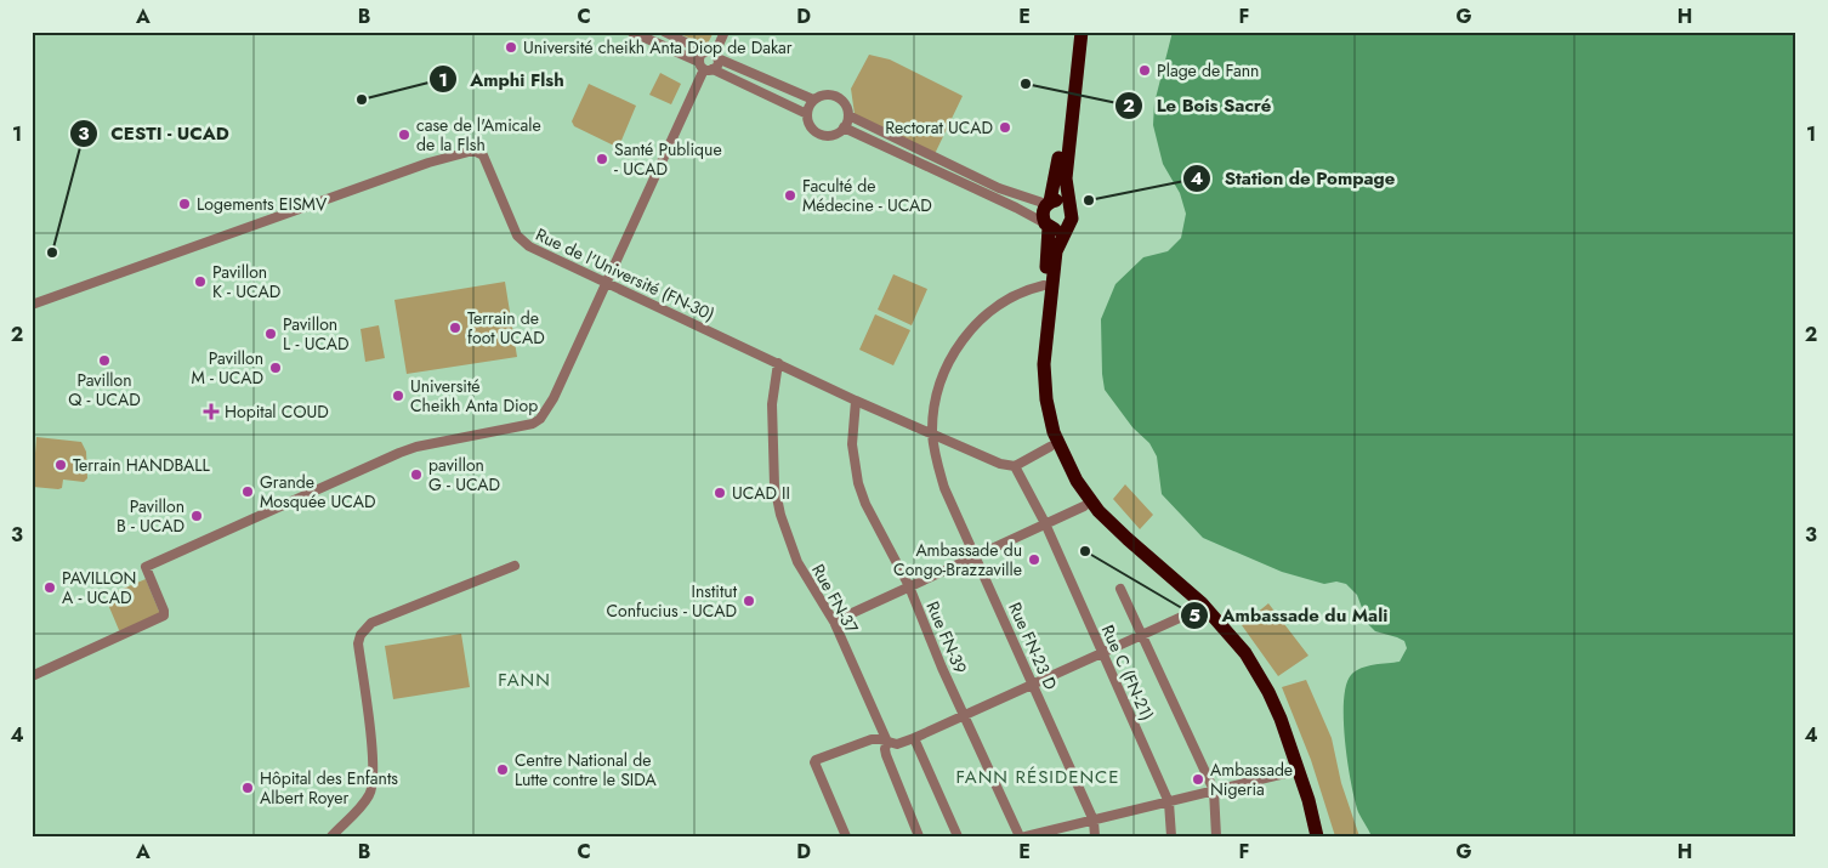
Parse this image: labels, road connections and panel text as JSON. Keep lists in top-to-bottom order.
{
  "streets": {
    "street": [
      "Rue de l'Université (FN-30)",
      "Rue FN-37",
      "Rue FN-39",
      "Rue FN-23 D",
      "Rue C (FN-21)"
    ]
  },
  "crossings": [
    ["Rue de l'Université (FN-30)", "Rue FN-37"],
    ["Rue de l'Université (FN-30)", "Rue FN-39"],
    ["Rue de l'Université (FN-30)", "Rue FN-23 D"]
  ],
  "districts": ["FANN", "FANN RÉSIDENCE"],
  "places": {
    "other": [
      "Université cheikh Anta Diop de Dakar",
      "Plage de Fann",
      "Le Bois Sacré",
      "Amphi Flsh",
      "Rectorat UCAD",
      "case de l'Amicale de la Flsh",
      "Santé Publique - UCAD",
      "Faculté de Médecine - UCAD",
      "Station de Pompage",
      "Logements EISMV",
      "CESTI - UCAD",
      "Pavillon K - UCAD",
      "Terrain de foot UCAD",
      "Pavillon L - UCAD",
      "Pavillon Q - UCAD",
      "Pavillon M - UCAD",
      "Université Cheikh Anta Diop",
      "Terrain HANDBALL",
      "pavillon G - UCAD",
      "Grande Mosquée UCAD",
      "UCAD II",
      "Pavillon B - UCAD",
      "Ambassade du Mali",
      "Ambassade du Congo-Brazzaville",
      "PAVILLON A - UCAD",
      "Institut Confucius - UCAD",
      "Centre National de Lutte contre le SIDA",
      "Ambassade Nigeria",
      "Hôpital des Enfants Albert Royer"
    ],
    "health": ["Hopital COUD"]
  },
  "grid": {
    "columns": [
      "A",
      "B",
      "C",
      "D",
      "E",
      "F",
      "G",
      "H"
    ],
    "rows": [
      "1",
      "2",
      "3",
      "4"
    ]
  }
}
